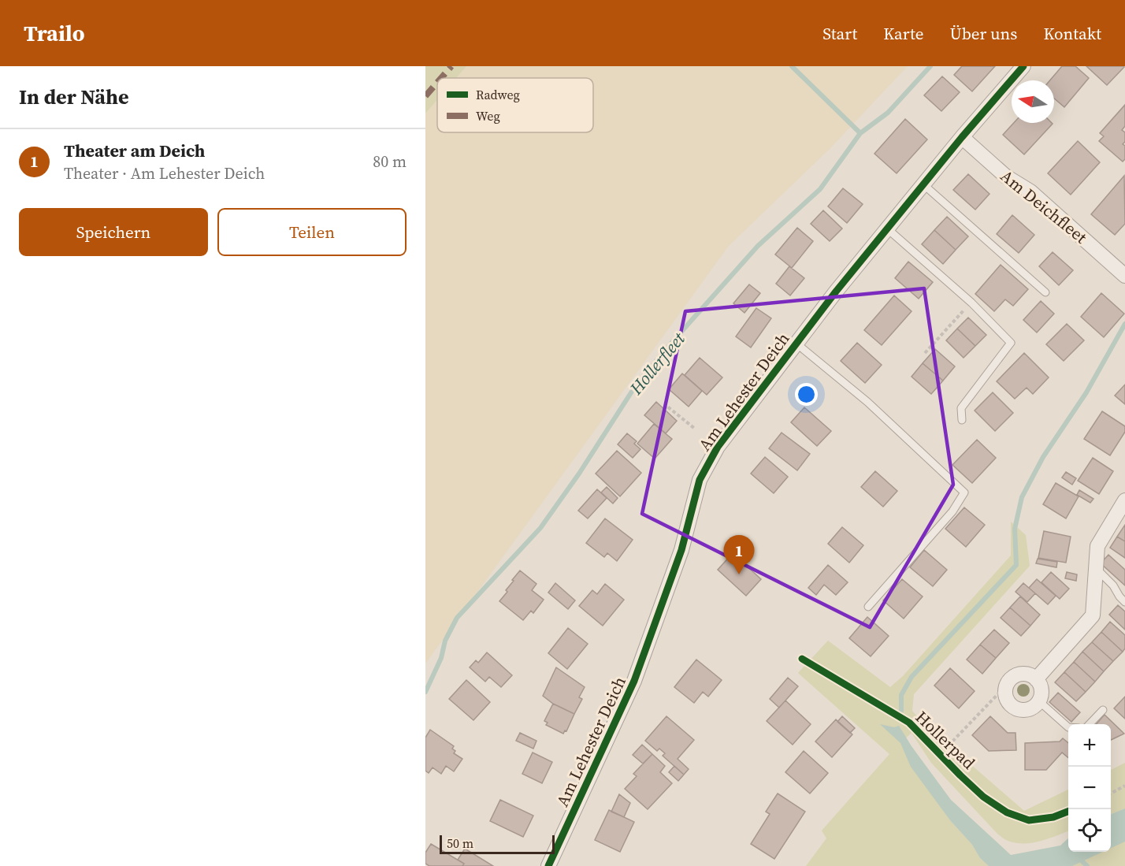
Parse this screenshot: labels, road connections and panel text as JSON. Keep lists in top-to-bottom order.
{
  "streets": {
    "street": ["Am Deichfleet", "Am Lehester Deich"],
    "cycle path": ["Hollerpad"]
  },
  "crossings": [
    ["Am Deichfleet", "Am Lehester Deich"]
  ],
  "water": ["Hollerfleet"],
  "legend": ["Radweg", "Weg"],
  "scale_bar": "50 m",
  "north": "left",
  "page": {
    "header": "Trailo",
    "nav": [
      "Start",
      "Karte",
      "Über uns",
      "Kontakt"
    ],
    "heading": "In der Nähe",
    "list": [
      {
        "mark": "1",
        "name": "Theater am Deich",
        "note": "Theater · Am Lehester Deich",
        "value": "80 m"
      }
    ],
    "buttons": ["Speichern", "Teilen"],
    "pins": "1",
    "map_buttons": ["+", "−"],
    "scale": "50 m"
  }
}
